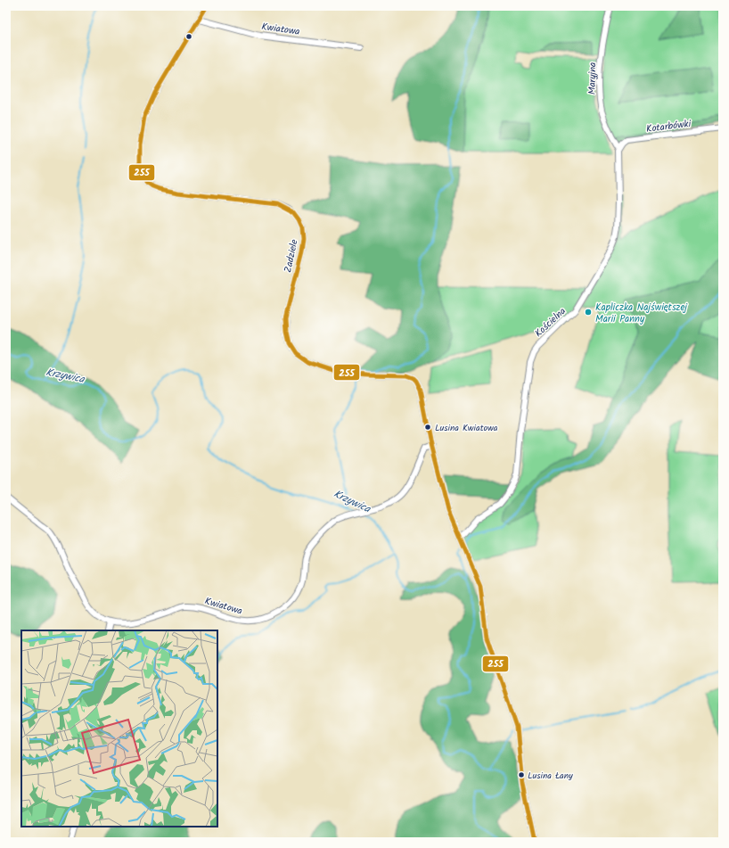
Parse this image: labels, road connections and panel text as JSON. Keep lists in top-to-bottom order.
{
  "streets": {
    "street": [
      "Kwiatowa",
      "Maryjna",
      "Kotarbówki",
      "Zadziele",
      "Kościelna"
    ]
  },
  "crossings": [
    ["Kwiatowa", "Zadziele"],
    ["Maryjna", "Kotarbówki"],
    ["Maryjna", "Kościelna"],
    ["Kotarbówki", "Kościelna"]
  ],
  "water": ["Krzywica"],
  "places": ["Kapliczka Najświętszej Marii Panny", "Lusina Kwiatowa", "Lusina Łany"],
  "lines": ["transit line 255"]
}
